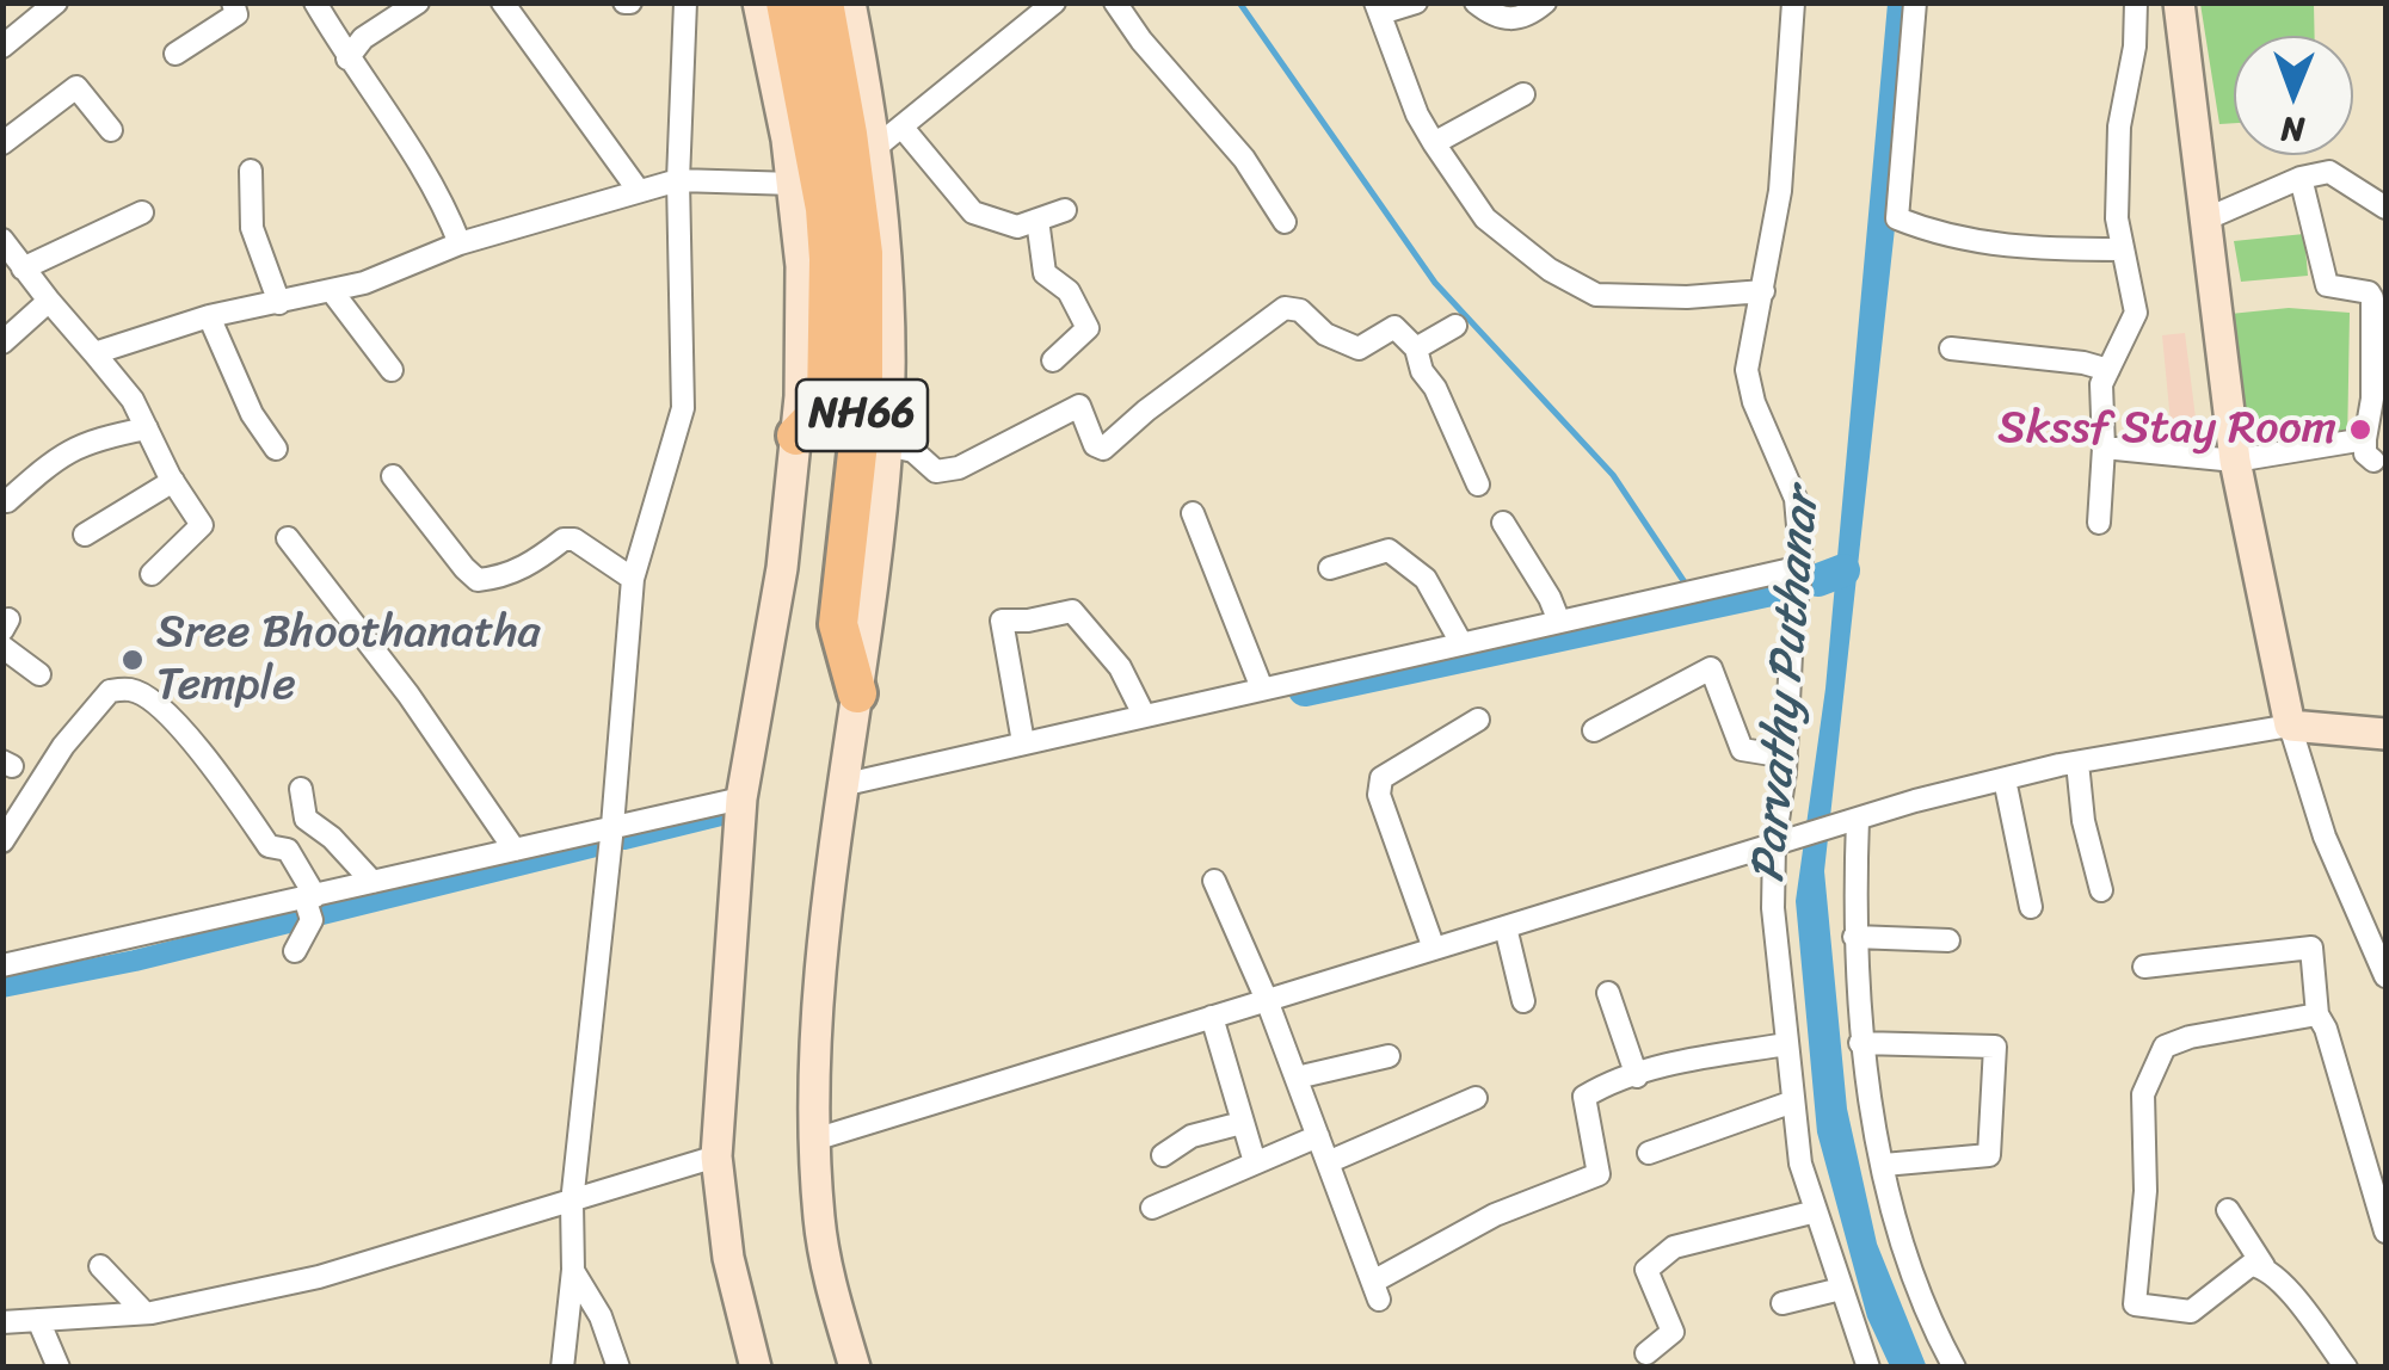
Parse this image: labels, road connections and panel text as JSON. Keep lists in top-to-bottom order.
{
  "streets": {
    "highway": ["NH66"]
  },
  "water": ["Parvathy Puthanar"],
  "places": ["Skssf Stay Room", "Sree Bhoothanatha Temple"],
  "north": "bottom"
}
